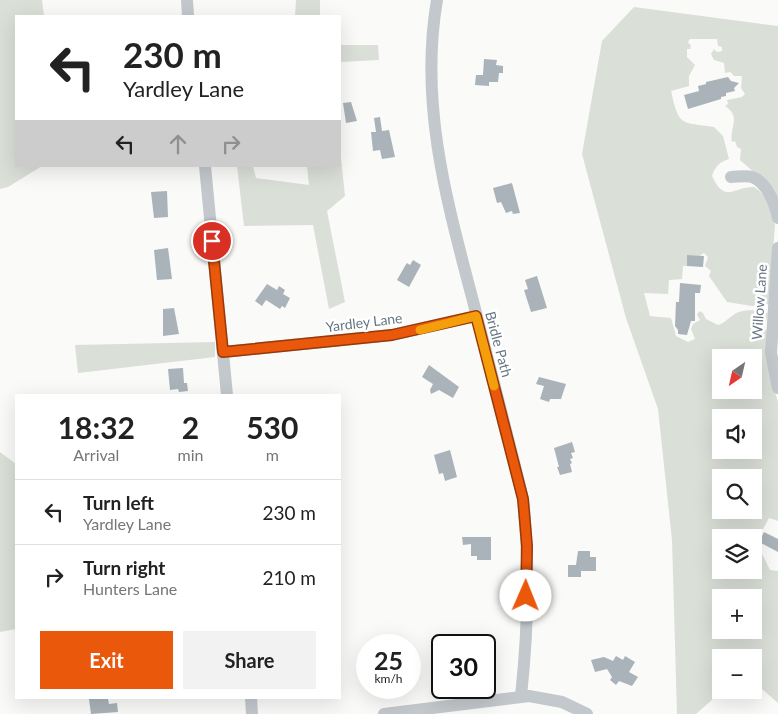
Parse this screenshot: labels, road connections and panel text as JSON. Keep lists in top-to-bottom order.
{
  "streets": {
    "street": ["Willow Lane", "Yardley Lane", "Bridle Path"]
  },
  "crossings": [
    ["Yardley Lane", "Bridle Path"]
  ],
  "north": "bottom left",
  "page": {
    "turn": ["230 m", "Yardley Lane"],
    "map_buttons": ["+", "−"],
    "eta": [
      "18:32",
      "Arrival",
      "2",
      "min",
      "530",
      "m"
    ],
    "list": [
      {
        "name": "Turn left",
        "note": "Yardley Lane",
        "value": "230 m"
      },
      {
        "name": "Turn right",
        "note": "Hunters Lane",
        "value": "210 m"
      }
    ],
    "buttons": ["Exit", "Share"],
    "speed": "25 km/h",
    "limit": "30"
  }
}
